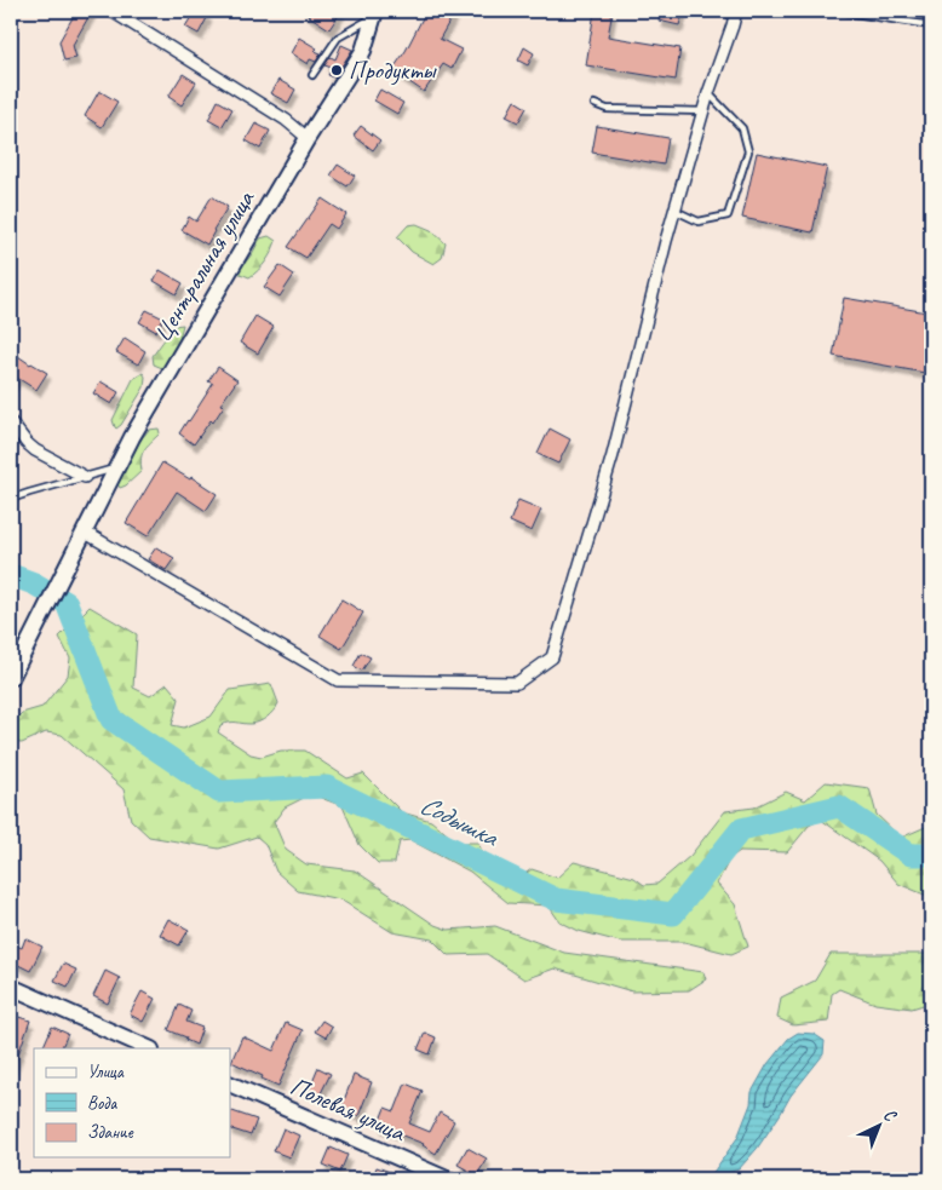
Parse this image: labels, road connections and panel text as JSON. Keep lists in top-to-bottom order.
{
  "streets": {
    "street": ["Центральная улица", "Полевая улица"]
  },
  "water": ["Содышка"],
  "places": ["Продукты"],
  "legend": ["Улица", "Вода", "Здание"],
  "north": "top right"
}
